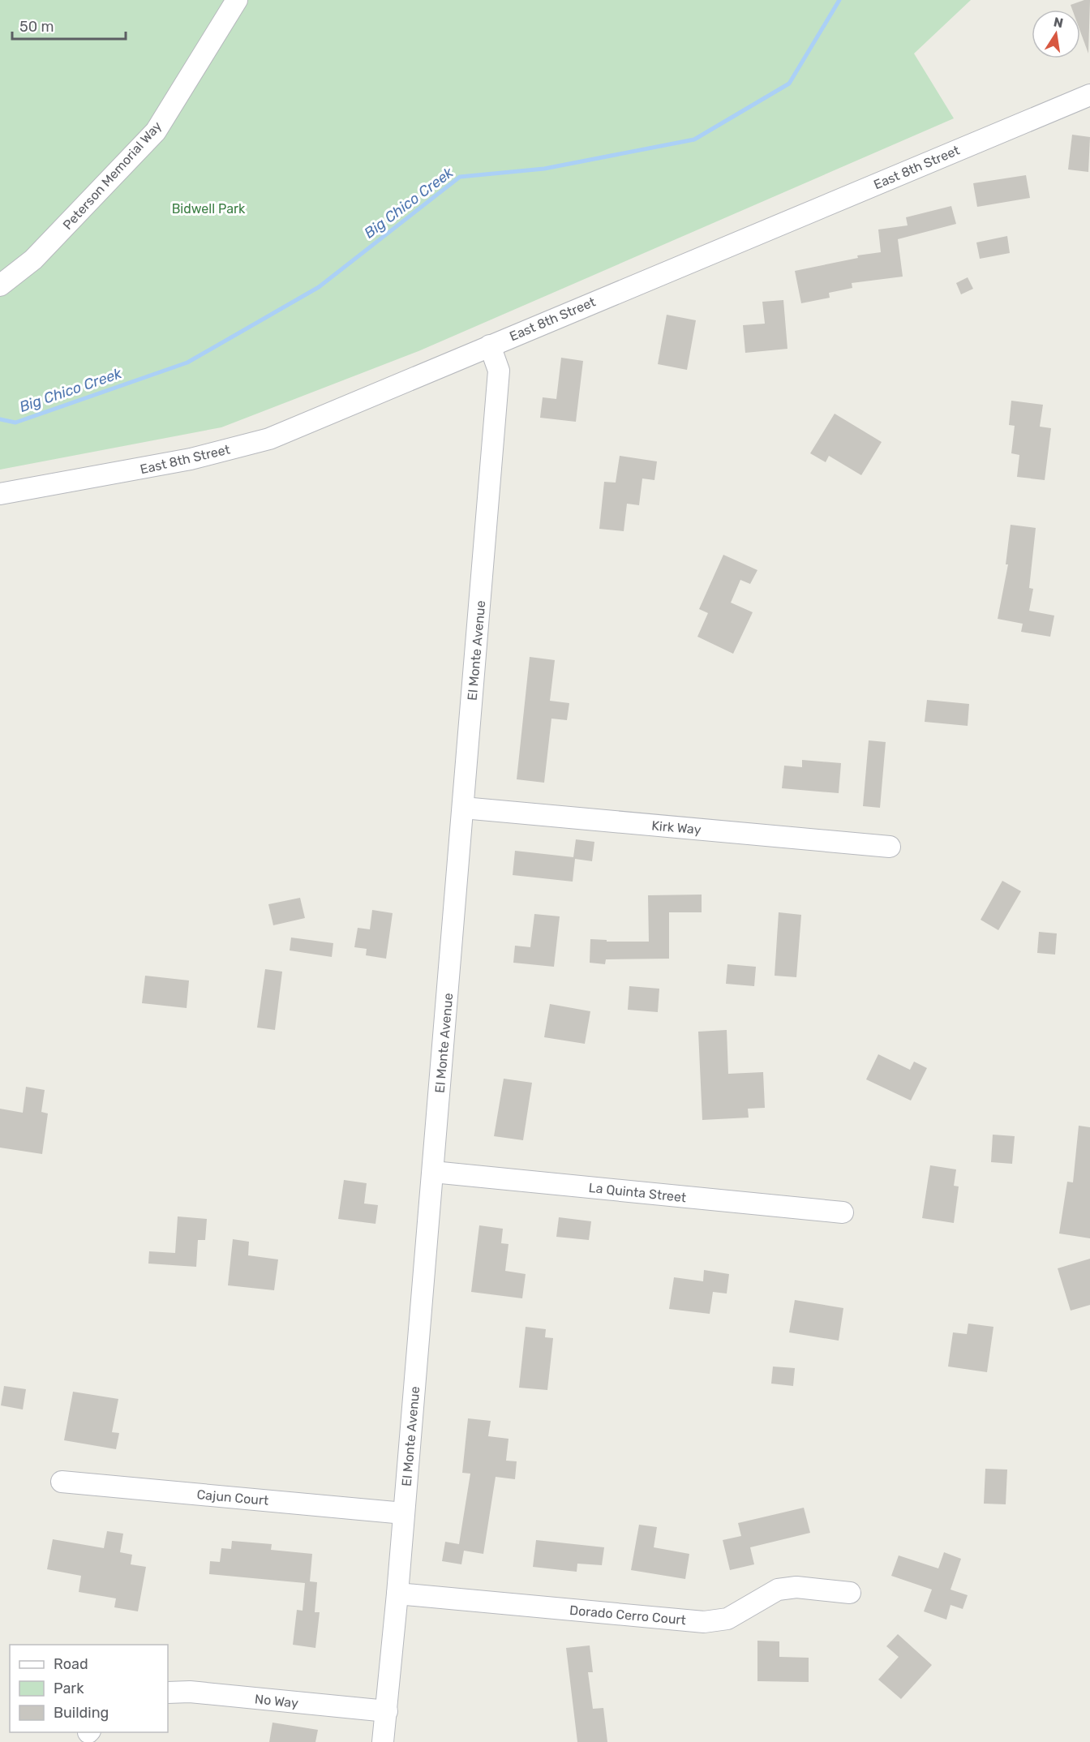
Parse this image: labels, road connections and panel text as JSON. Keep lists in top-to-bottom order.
{
  "streets": {
    "street": [
      "East 8th Street",
      "Peterson Memorial Way",
      "El Monte Avenue",
      "Kirk Way",
      "La Quinta Street",
      "Cajun Court",
      "Dorado Cerro Court",
      "No Way"
    ]
  },
  "crossings": [
    ["East 8th Street", "El Monte Avenue"],
    ["El Monte Avenue", "Kirk Way"],
    ["El Monte Avenue", "La Quinta Street"],
    ["El Monte Avenue", "Cajun Court"],
    ["El Monte Avenue", "Dorado Cerro Court"],
    ["El Monte Avenue", "No Way"]
  ],
  "water": ["Big Chico Creek"],
  "parks": ["Bidwell Park"],
  "legend": ["Road", "Park", "Building"],
  "scale_bar": "50 m",
  "north": "top"
}
